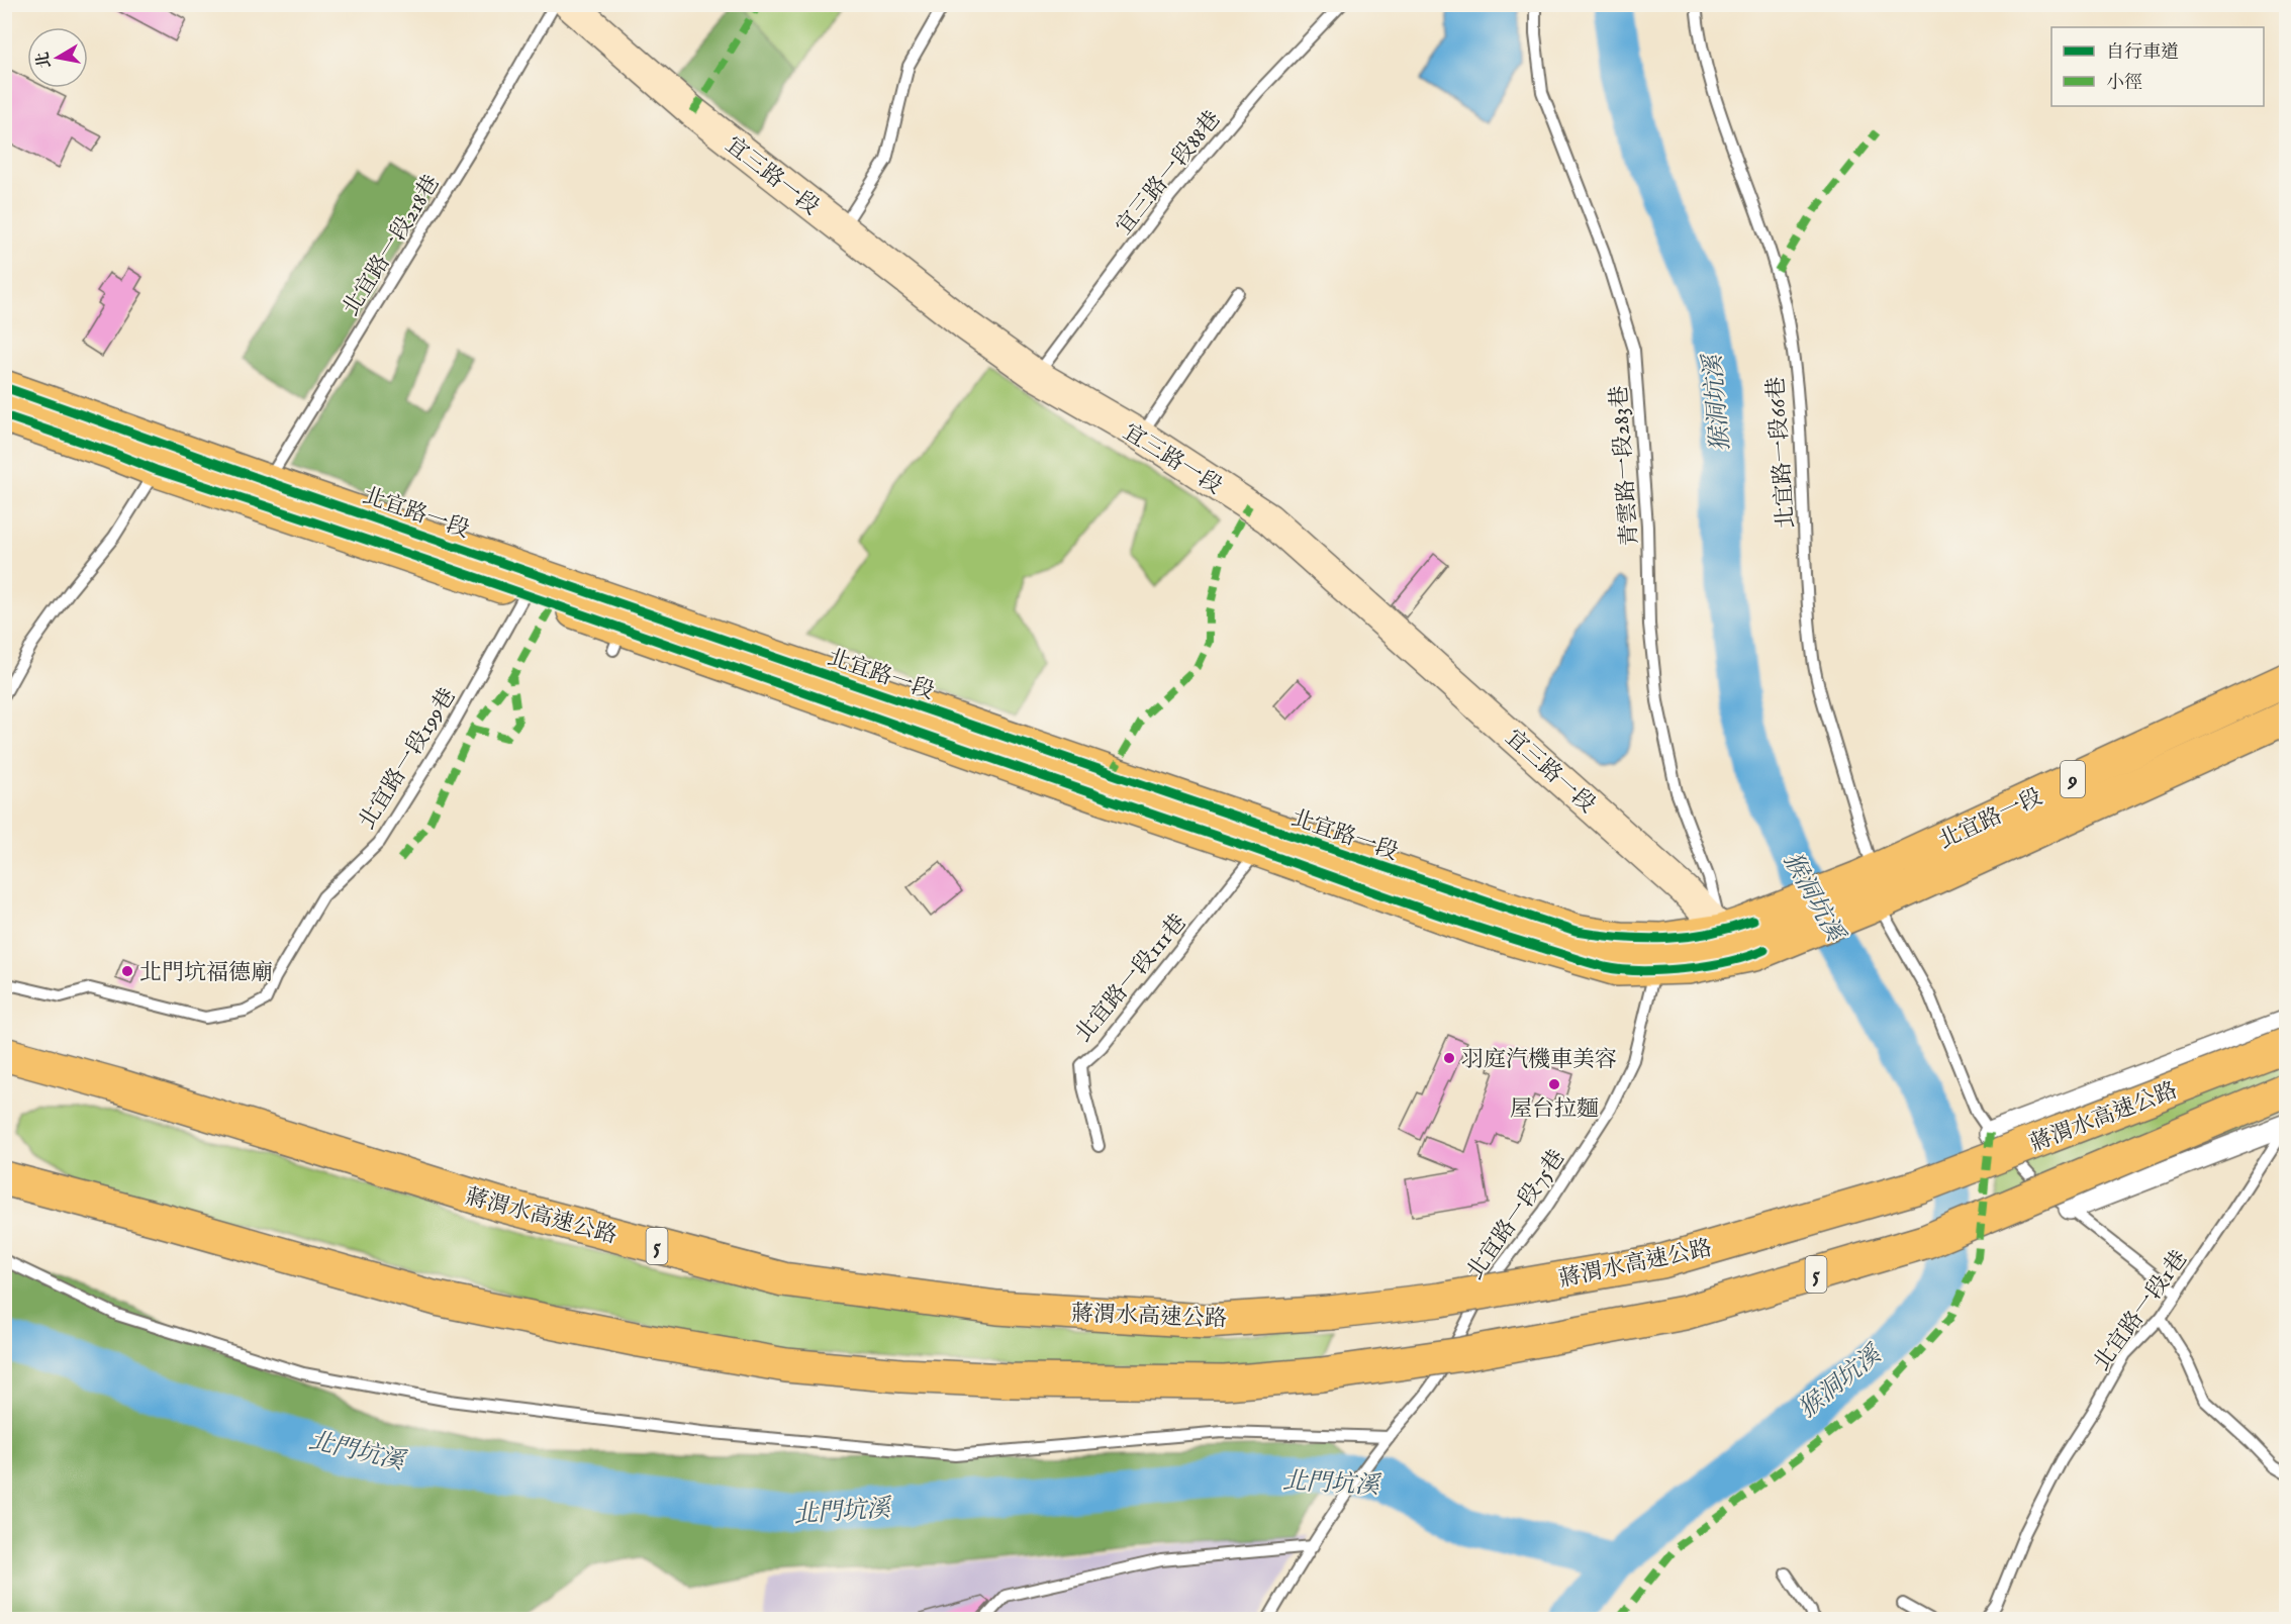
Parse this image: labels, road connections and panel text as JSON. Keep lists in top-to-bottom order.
{
  "streets": {
    "main road": [
      "北宜路一段",
      "9",
      "蔣渭水高速公路",
      "5"
    ],
    "street": ["宜三路一段"],
    "lane": [
      "宜三路一段88巷",
      "北宜路一段218巷",
      "北宜路一段66巷",
      "青雲路一段283巷",
      "北宜路一段199巷",
      "北宜路一段111巷",
      "北宜路一段75巷",
      "北宜路一段1巷"
    ]
  },
  "crossings": [
    ["宜三路一段88巷", "宜三路一段"],
    ["宜三路一段", "青雲路一段283巷"],
    ["宜三路一段", "北宜路一段"],
    ["北宜路一段218巷", "北宜路一段"],
    ["北宜路一段66巷", "北宜路一段"],
    ["北宜路一段66巷", "北宜路一段1巷"],
    ["青雲路一段283巷", "北宜路一段"],
    ["北宜路一段", "北宜路一段199巷"],
    ["北宜路一段", "北宜路一段111巷"],
    ["北宜路一段", "北宜路一段75巷"]
  ],
  "water": ["猴洞坑溪", "北門坑溪"],
  "places": ["北門坑福德廟", "羽庭汽機車美容", "屋台拉麵"],
  "legend": ["自行車道", "小徑"],
  "north": "left"
}
